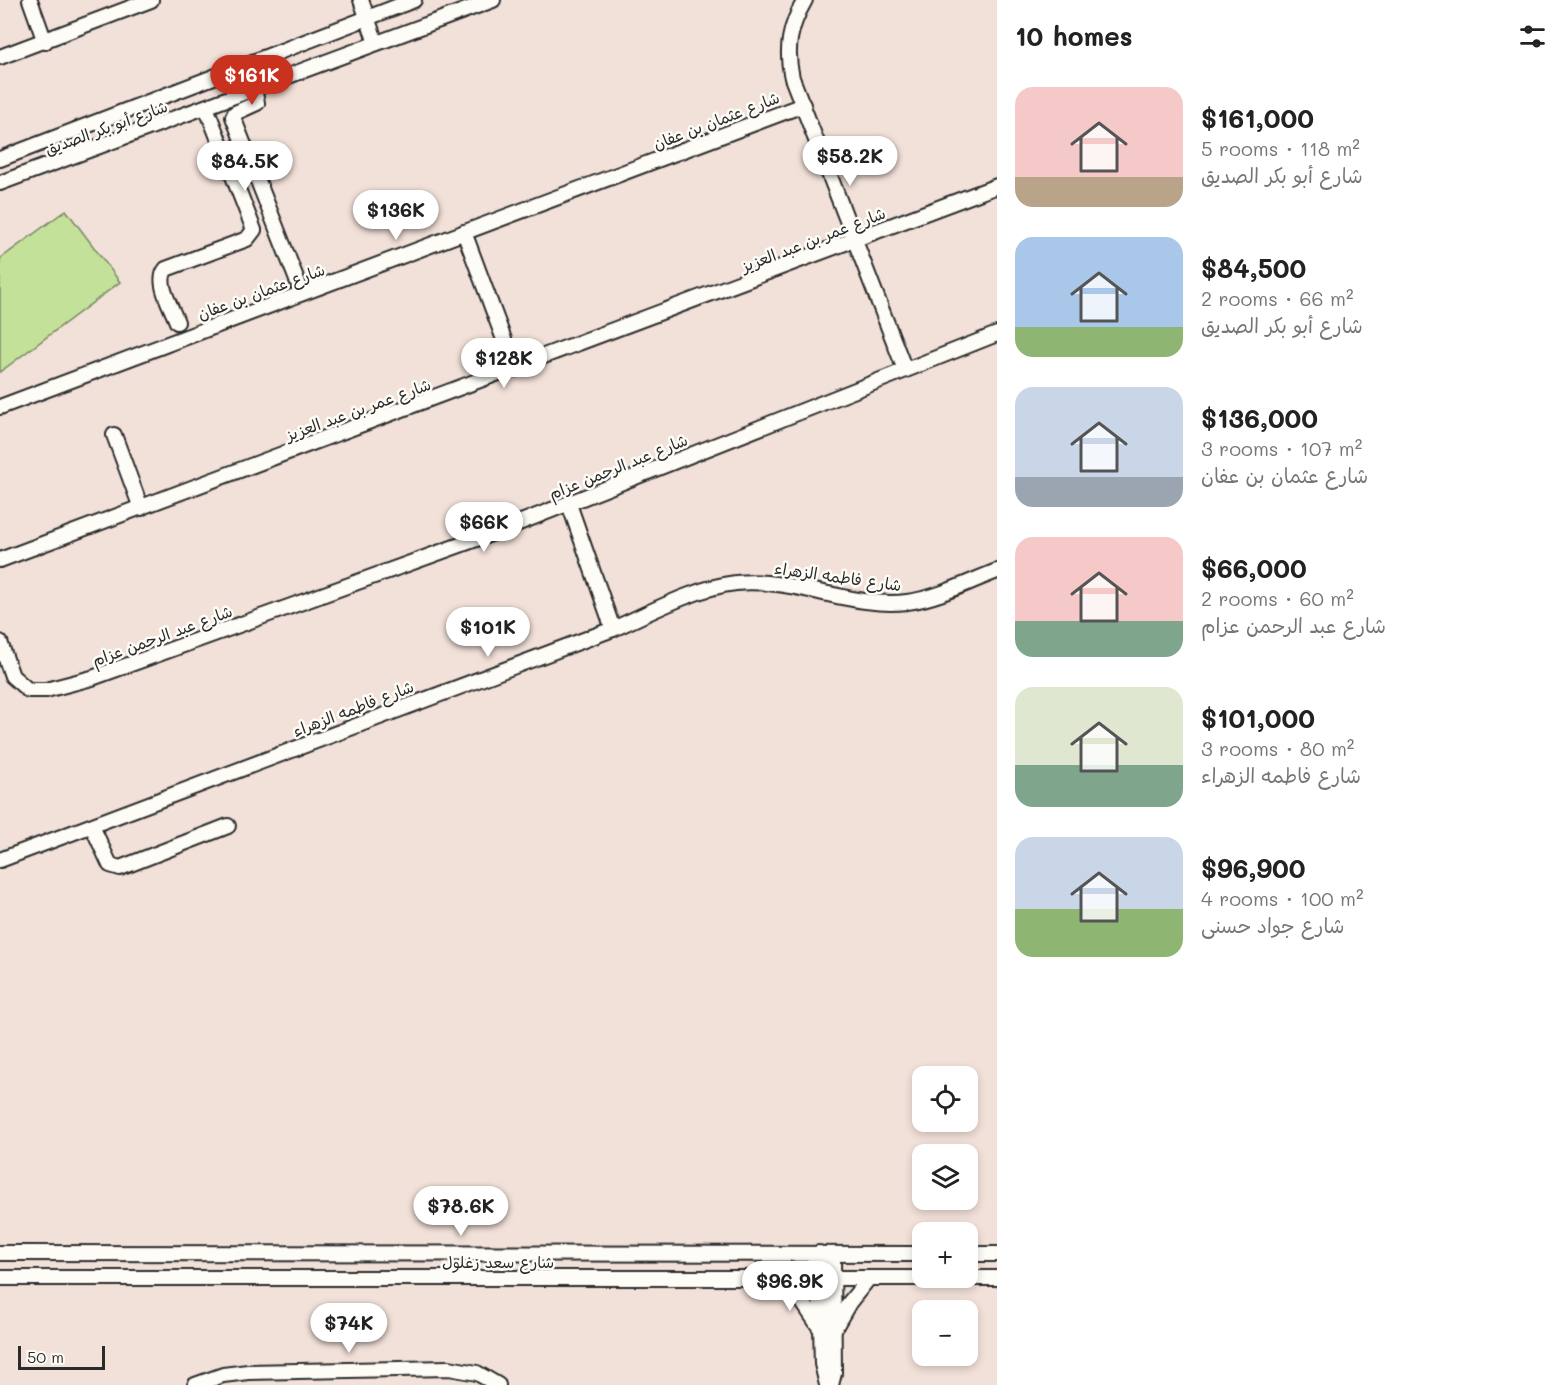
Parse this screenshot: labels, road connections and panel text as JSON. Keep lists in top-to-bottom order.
{
  "streets": {
    "street": [
      "شارع عثمان بن عفان",
      "شارع أبو بكر الصديق",
      "شارع عمر بن عبد العزيز",
      "شارع عبد الرحمن عزام",
      "شارع فاطمه الزهراء",
      "شارع سعد زغلول"
    ]
  },
  "scale_bar": "50 m",
  "page": {
    "heading": "10 homes",
    "price": [
      "$161K",
      "$58.2K",
      "$84.5K",
      "$136K",
      "$128K",
      "$66K",
      "$101K",
      "$78.6K",
      "$96.9K",
      "$74K"
    ],
    "list": [
      {
        "name": "$161,000",
        "note": "5 rooms · 118 m² · شارع أبو بكر الصديق"
      },
      {
        "name": "$84,500",
        "note": "2 rooms · 66 m² · شارع أبو بكر الصديق"
      },
      {
        "name": "$136,000",
        "note": "3 rooms · 107 m² · شارع عثمان بن عفان"
      },
      {
        "name": "$66,000",
        "note": "2 rooms · 60 m² · شارع عبد الرحمن عزام"
      },
      {
        "name": "$101,000",
        "note": "3 rooms · 80 m² · شارع فاطمه الزهراء"
      },
      {
        "name": "$96,900",
        "note": "4 rooms · 100 m² · شارع جواد حسنى"
      }
    ],
    "map_buttons": ["+", "−"],
    "scale": "50 m"
  }
}
